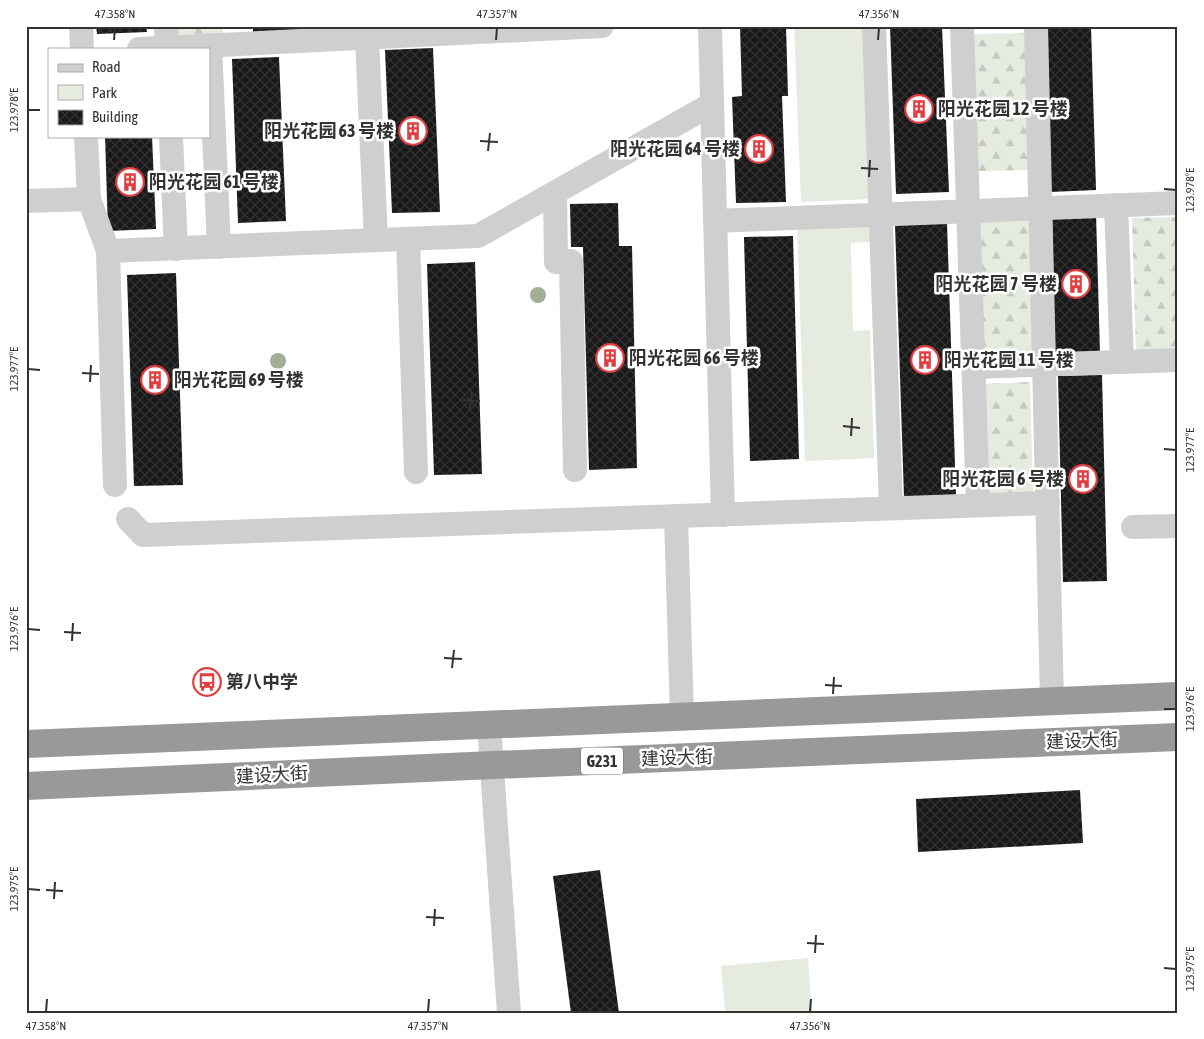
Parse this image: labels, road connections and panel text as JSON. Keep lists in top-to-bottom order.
{
  "streets": {
    "highway": ["建设大街", "G231"]
  },
  "places": {
    "building": [
      "阳光花园 12 号楼",
      "阳光花园 63 号楼",
      "阳光花园 64 号楼",
      "阳光花园 61 号楼",
      "阳光花园 7 号楼",
      "阳光花园 66 号楼",
      "阳光花园 11 号楼",
      "阳光花园 69 号楼",
      "阳光花园 6 号楼"
    ],
    "bus stop": ["第八中学"]
  },
  "legend": ["Road", "Park", "Building"],
  "coordinates": [
    "47.358°N",
    "47.357°N",
    "47.356°N",
    "123.978°E",
    "123.977°E",
    "123.976°E",
    "123.975°E"
  ]
}
